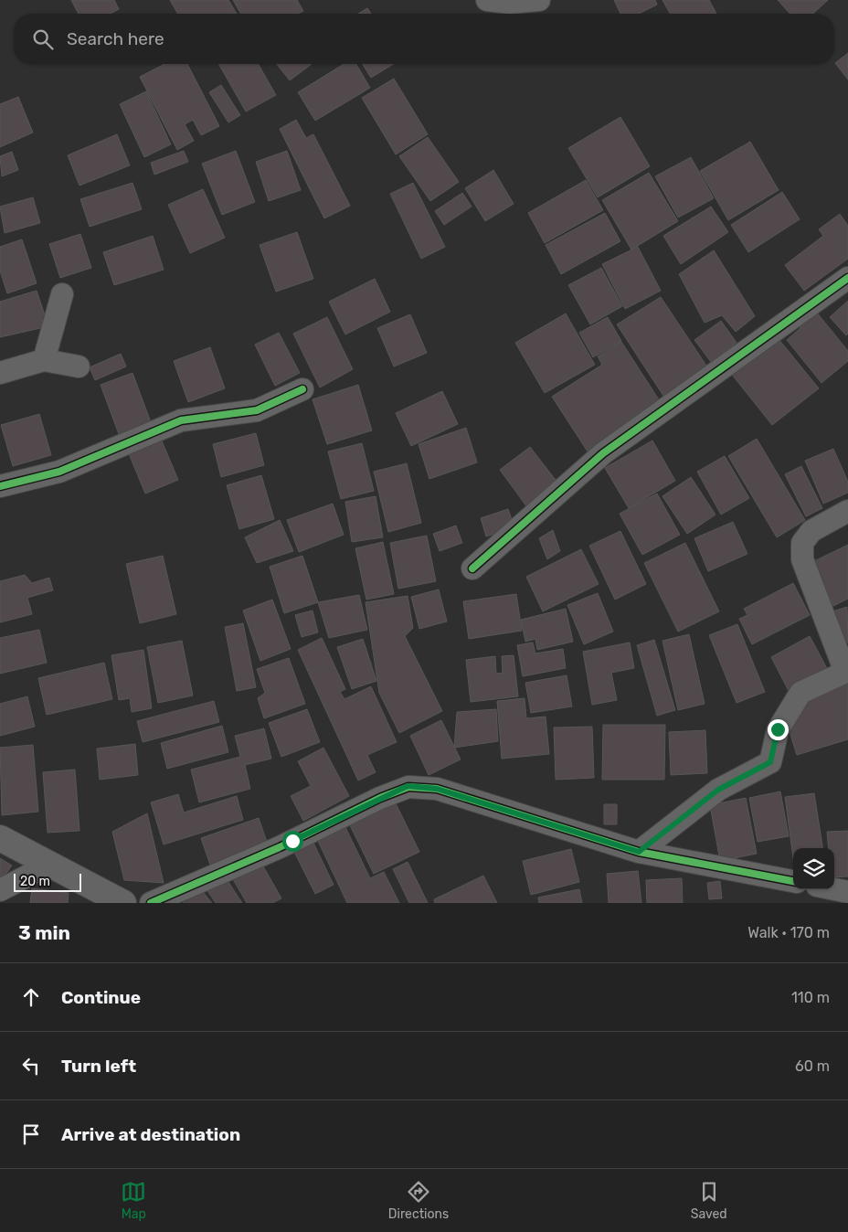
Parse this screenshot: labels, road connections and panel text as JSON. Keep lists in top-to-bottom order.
{
  "scale_bar": "20 m",
  "page": {
    "search": "Search here",
    "scale": "20 m",
    "heading": ["3 min", "Walk · 170 m"],
    "list": [
      ["Continue", "110 m"],
      ["Turn left", "60 m"],
      "Arrive at destination"
    ],
    "nav": ["Map", "Directions", "Saved"]
  }
}
